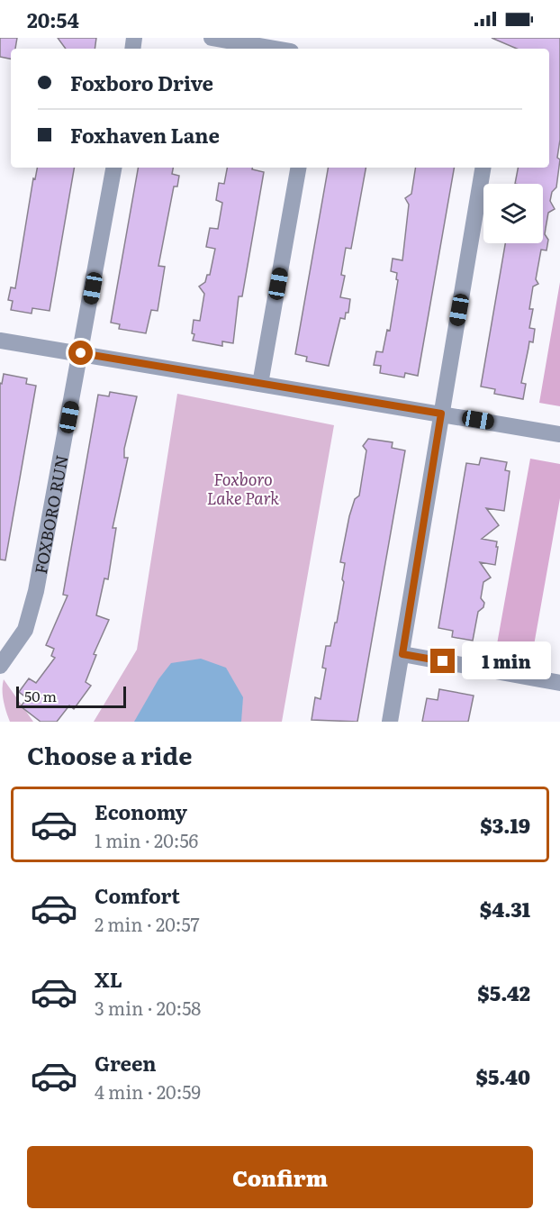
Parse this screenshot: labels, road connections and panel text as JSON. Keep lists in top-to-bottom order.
{
  "streets": {
    "street": ["FOXBORO RUN"]
  },
  "parks": ["Foxboro Lake Park"],
  "scale_bar": "50 m",
  "page": {
    "status": "20:54",
    "banner": ["Foxboro Drive", "Foxhaven Lane"],
    "bubble": "1 min",
    "scale": "50 m",
    "heading": "Choose a ride",
    "list": [
      {
        "name": "Economy",
        "note": "1 min · 20:56",
        "value": "$3.19"
      },
      {
        "name": "Comfort",
        "note": "2 min · 20:57",
        "value": "$4.31"
      },
      {
        "name": "XL",
        "note": "3 min · 20:58",
        "value": "$5.42"
      },
      {
        "name": "Green",
        "note": "4 min · 20:59",
        "value": "$5.40"
      }
    ],
    "buttons": "Confirm"
  }
}
